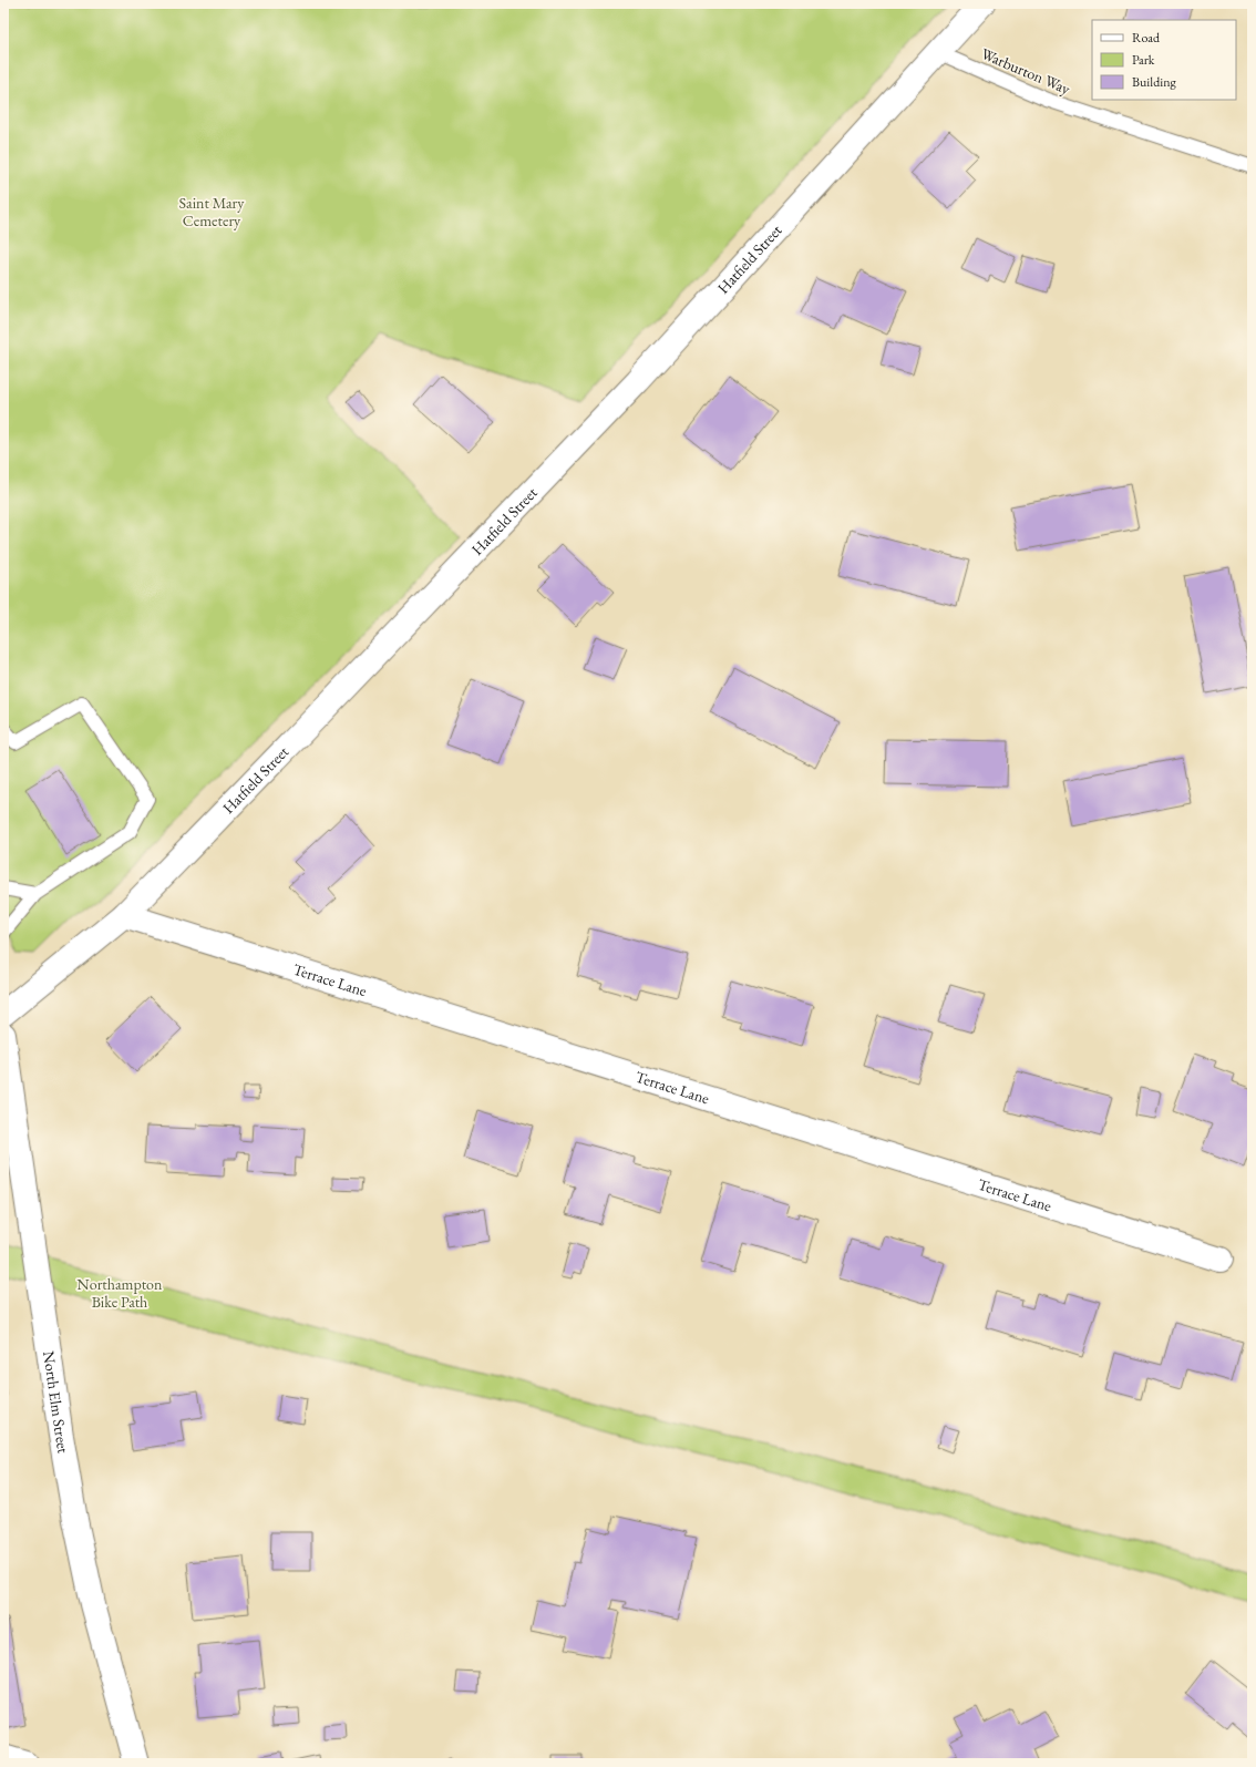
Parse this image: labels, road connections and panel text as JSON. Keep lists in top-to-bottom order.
{
  "streets": {
    "street": ["Hatfield Street", "Terrace Lane", "North Elm Street"],
    "lane": ["Warburton Way"]
  },
  "crossings": [
    ["Warburton Way", "Hatfield Street"],
    ["Hatfield Street", "Terrace Lane"]
  ],
  "parks": ["Saint Mary Cemetery", "Northampton Bike Path"],
  "legend": ["Road", "Park", "Building"]
}
